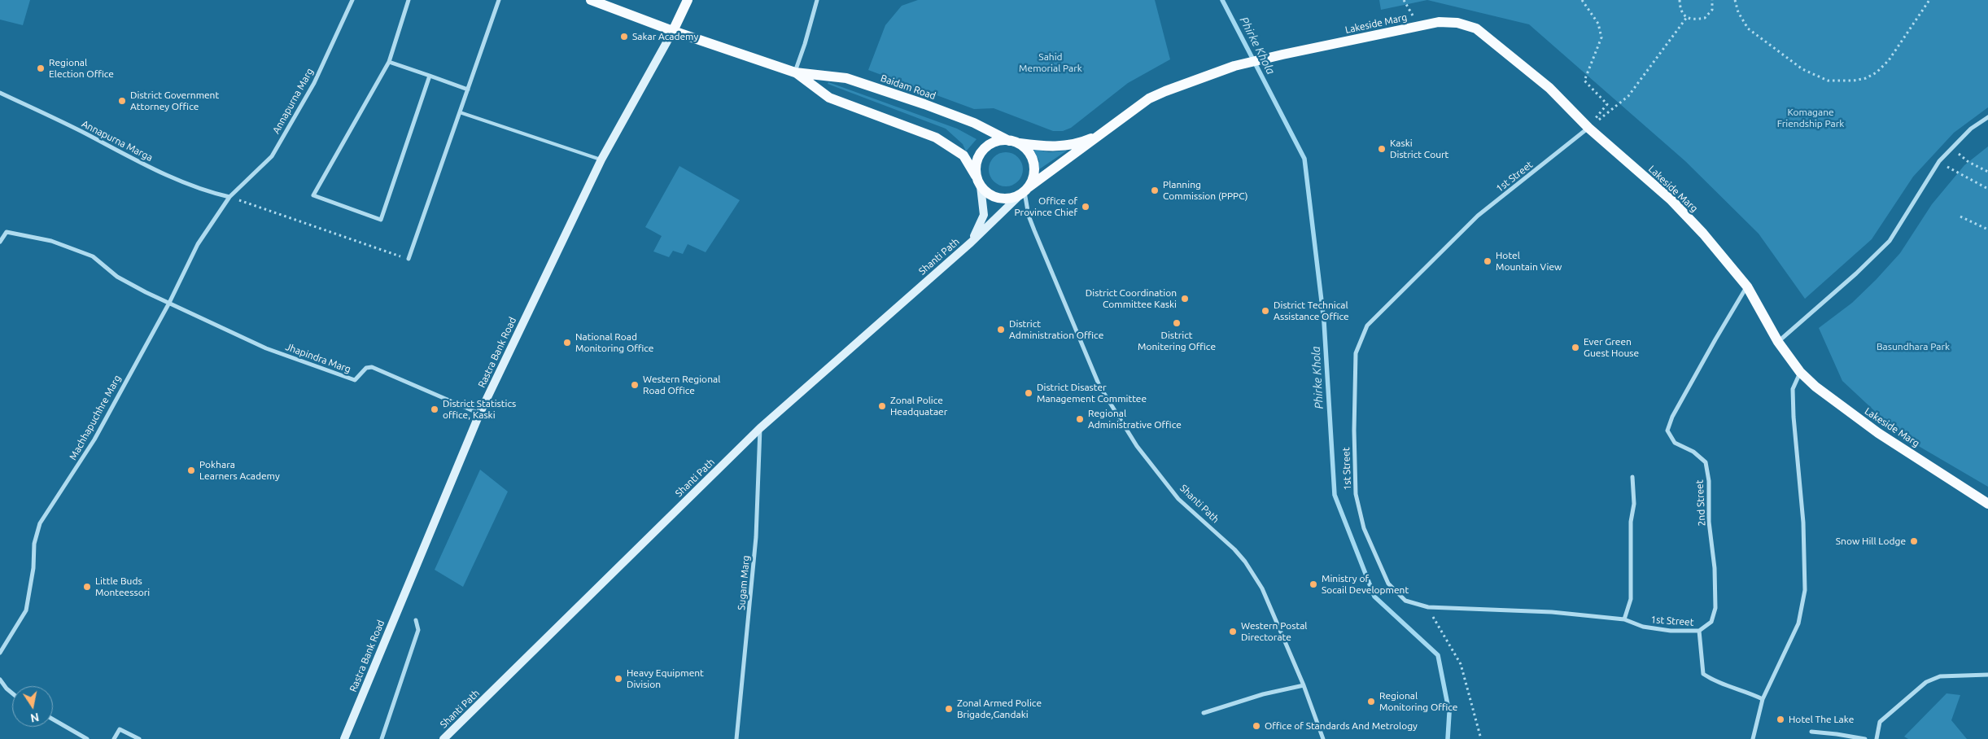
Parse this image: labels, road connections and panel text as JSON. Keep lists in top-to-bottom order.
{
  "streets": {
    "main road": [
      "Lakeside Marg",
      "Baidam Road",
      "Shanti Path",
      "Rastra Bank Road"
    ],
    "street": [
      "Annapurna Marg",
      "Annapurna Marga",
      "1st Street",
      "Jhapindra Marg",
      "Machhapuchhre Marg",
      "2nd Street",
      "Sugam Marg"
    ]
  },
  "crossings": [
    ["Lakeside Marg", "Baidam Road"],
    ["Lakeside Marg", "1st Street"],
    ["Lakeside Marg", "2nd Street"],
    ["Baidam Road", "Shanti Path"],
    ["Baidam Road", "Rastra Bank Road"],
    ["Annapurna Marg", "Annapurna Marga"],
    ["Annapurna Marg", "Machhapuchhre Marg"],
    ["Annapurna Marga", "Machhapuchhre Marg"],
    ["1st Street", "2nd Street"],
    ["Shanti Path", "Sugam Marg"],
    ["Rastra Bank Road", "Jhapindra Marg"],
    ["Jhapindra Marg", "Machhapuchhre Marg"]
  ],
  "water": ["Phirke Khola"],
  "parks": ["Sahid Memorial Park", "Komagane Friendship Park", "Basundhara Park"],
  "places": [
    "Sakar Academy",
    "Regional Election Office",
    "District Government Attorney Office",
    "Kaski District Court",
    "Planning Commission (PPPC)",
    "Office of Province Chief",
    "Hotel Mountain View",
    "District Coordination Committee Kaski",
    "District Technical Assistance Office",
    "District Monitering Office",
    "District Administration Office",
    "National Road Monitoring Office",
    "Ever Green Guest House",
    "Western Regional Road Office",
    "District Disaster Management Committee",
    "Zonal Police Headquataer",
    "District Statistics office, Kaski",
    "Regional Administrative Office",
    "Pokhara Learners Academy",
    "Snow Hill Lodge",
    "Ministry of Socail Development",
    "Little Buds Monteessori",
    "Western Postal Directorate",
    "Heavy Equipment Division",
    "Regional Monitoring Office",
    "Zonal Armed Police Brigade,Gandaki",
    "Hotel The Lake",
    "Office of Standards And Metrology"
  ],
  "north": "bottom"
}
